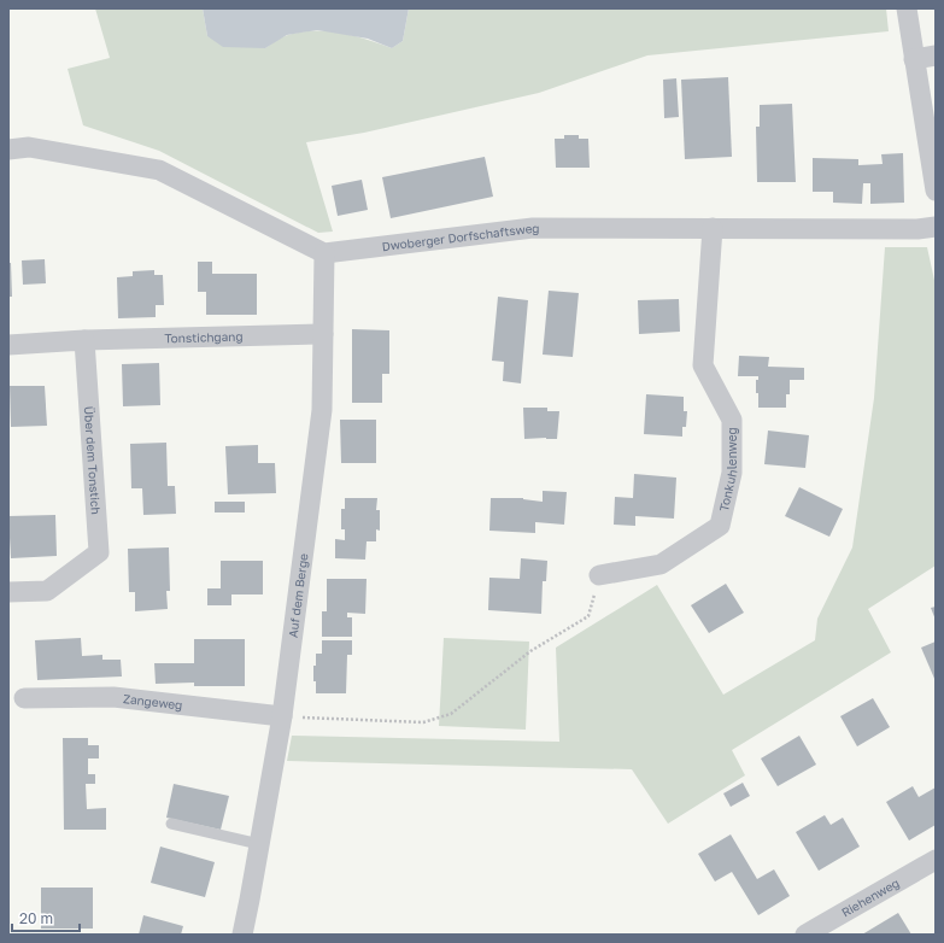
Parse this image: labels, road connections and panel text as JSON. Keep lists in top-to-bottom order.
{
  "streets": {
    "street": [
      "Dwoberger Dorfschaftsweg",
      "Tonstichgang",
      "Über dem Tonstich",
      "Tonkuhlenweg",
      "Auf dem Berge",
      "Zangeweg",
      "Riehenweg"
    ]
  },
  "crossings": [
    ["Dwoberger Dorfschaftsweg", "Tonkuhlenweg"],
    ["Dwoberger Dorfschaftsweg", "Auf dem Berge"],
    ["Tonstichgang", "Über dem Tonstich"],
    ["Tonstichgang", "Auf dem Berge"],
    ["Auf dem Berge", "Zangeweg"]
  ],
  "scale_bar": "20 m"
}
